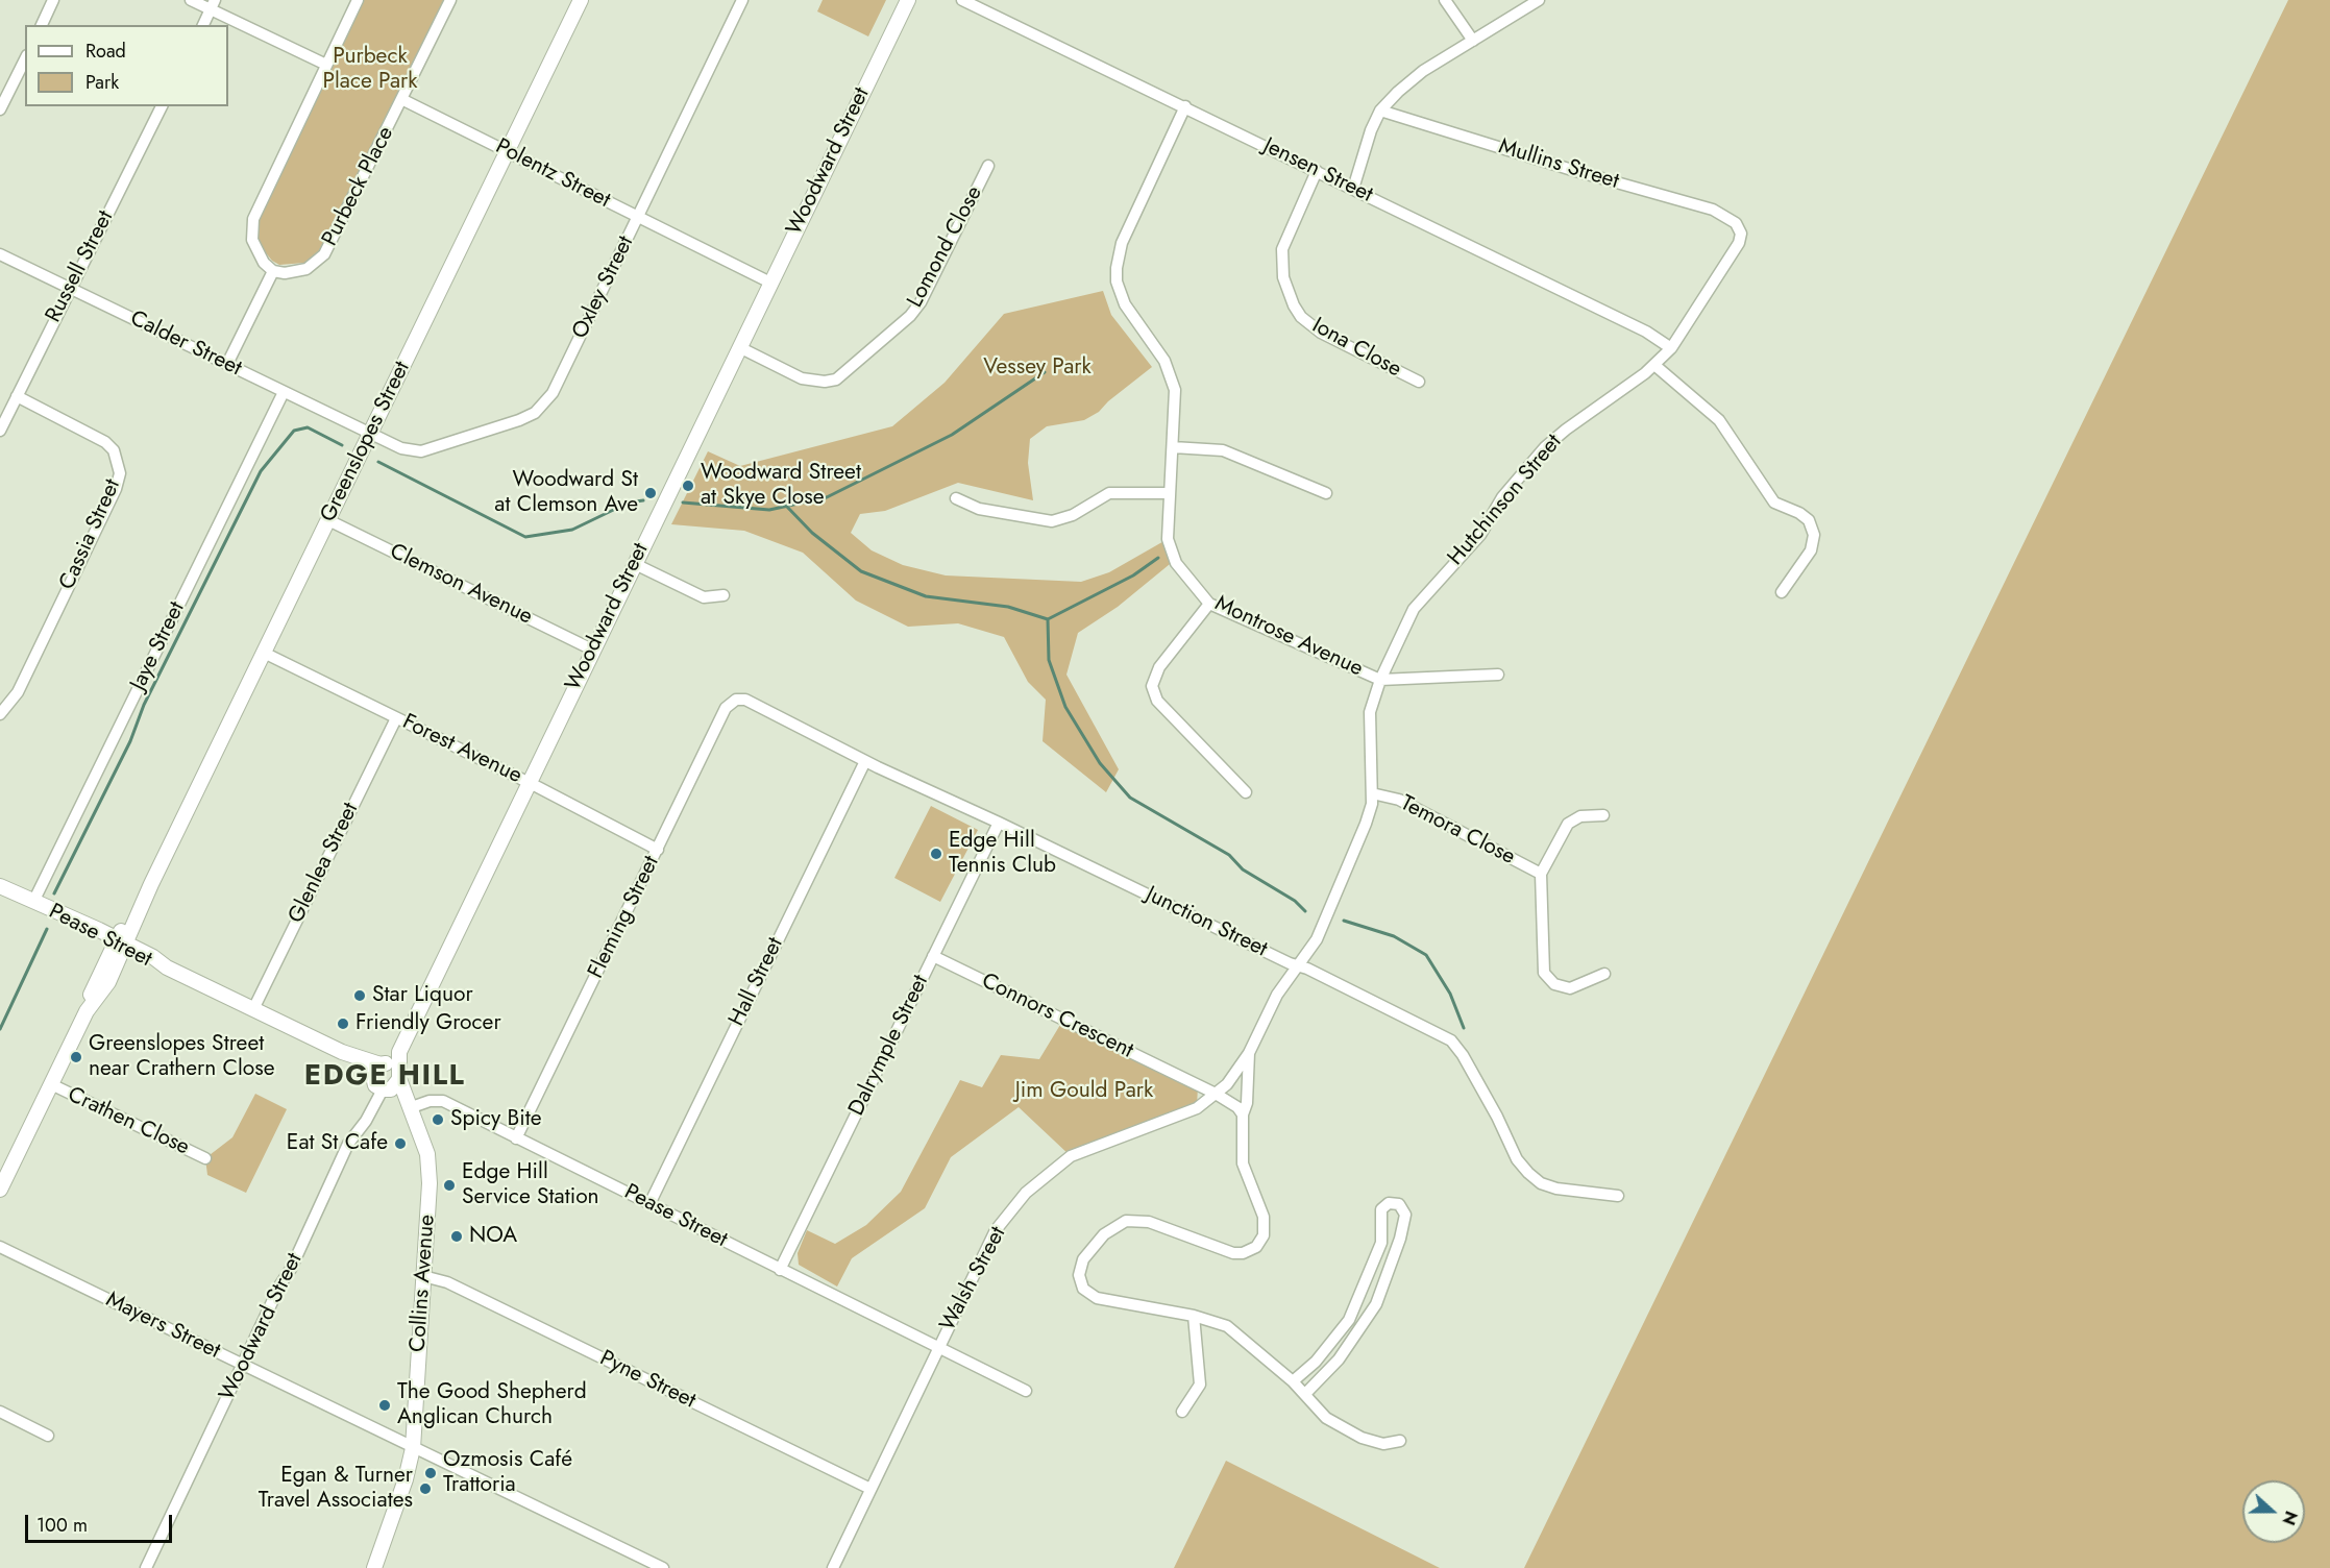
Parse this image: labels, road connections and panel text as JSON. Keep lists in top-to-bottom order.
{
  "streets": {
    "street": [
      "Woodward Street",
      "Mullins Street",
      "Jensen Street",
      "Polentz Street",
      "Purbeck Place",
      "Lomond Close",
      "Russell Street",
      "Oxley Street",
      "Calder Street",
      "Iona Close",
      "Greenslopes Street",
      "Hutchinson Street",
      "Cassia Street",
      "Clemson Avenue",
      "Montrose Avenue",
      "Jaye Street",
      "Forest Avenue",
      "Temora Close",
      "Glenlea Street",
      "Fleming Street",
      "Junction Street",
      "Pease Street",
      "Hall Street",
      "Connors Crescent",
      "Dalrymple Street",
      "Crathen Close",
      "Walsh Street",
      "Collins Avenue",
      "Mayers Street",
      "Pyne Street"
    ]
  },
  "crossings": [
    ["Woodward Street", "Polentz Street"],
    ["Woodward Street", "Lomond Close"],
    ["Woodward Street", "Clemson Avenue"],
    ["Woodward Street", "Forest Avenue"],
    ["Woodward Street", "Pease Street"],
    ["Woodward Street", "Collins Avenue"],
    ["Woodward Street", "Mayers Street"],
    ["Mullins Street", "Hutchinson Street"],
    ["Jensen Street", "Iona Close"],
    ["Jensen Street", "Hutchinson Street"],
    ["Jensen Street", "Montrose Avenue"],
    ["Polentz Street", "Purbeck Place"],
    ["Polentz Street", "Oxley Street"],
    ["Polentz Street", "Greenslopes Street"],
    ["Russell Street", "Calder Street"],
    ["Russell Street", "Cassia Street"],
    ["Oxley Street", "Calder Street"],
    ["Oxley Street", "Greenslopes Street"],
    ["Calder Street", "Greenslopes Street"],
    ["Calder Street", "Jaye Street"],
    ["Greenslopes Street", "Clemson Avenue"],
    ["Greenslopes Street", "Forest Avenue"],
    ["Greenslopes Street", "Pease Street"],
    ["Greenslopes Street", "Crathen Close"],
    ["Hutchinson Street", "Montrose Avenue"],
    ["Hutchinson Street", "Temora Close"],
    ["Hutchinson Street", "Junction Street"],
    ["Hutchinson Street", "Walsh Street"],
    ["Jaye Street", "Pease Street"],
    ["Forest Avenue", "Glenlea Street"],
    ["Forest Avenue", "Fleming Street"],
    ["Glenlea Street", "Pease Street"],
    ["Fleming Street", "Junction Street"],
    ["Fleming Street", "Pease Street"],
    ["Junction Street", "Hall Street"],
    ["Junction Street", "Dalrymple Street"],
    ["Junction Street", "Walsh Street"],
    ["Pease Street", "Hall Street"],
    ["Pease Street", "Dalrymple Street"],
    ["Pease Street", "Walsh Street"],
    ["Pease Street", "Collins Avenue"],
    ["Connors Crescent", "Dalrymple Street"],
    ["Connors Crescent", "Walsh Street"],
    ["Walsh Street", "Pyne Street"],
    ["Collins Avenue", "Mayers Street"],
    ["Collins Avenue", "Pyne Street"]
  ],
  "districts": ["EDGE HILL"],
  "parks": ["Purbeck Place Park", "Vessey Park", "Jim Gould Park"],
  "places": [
    "Woodward Street at Skye Close",
    "Woodward St at Clemson Ave",
    "Edge Hill Tennis Club",
    "Star Liquor",
    "Friendly Grocer",
    "Greenslopes Street near Crathern Close",
    "Spicy Bite",
    "Eat St Cafe",
    "Edge Hill Service Station",
    "NOA",
    "The Good Shepherd Anglican Church",
    "Ozmosis Café Trattoria",
    "Egan & Turner Travel Associates"
  ],
  "legend": ["Road", "Park"],
  "scale_bar": "100 m",
  "north": "right"
}
